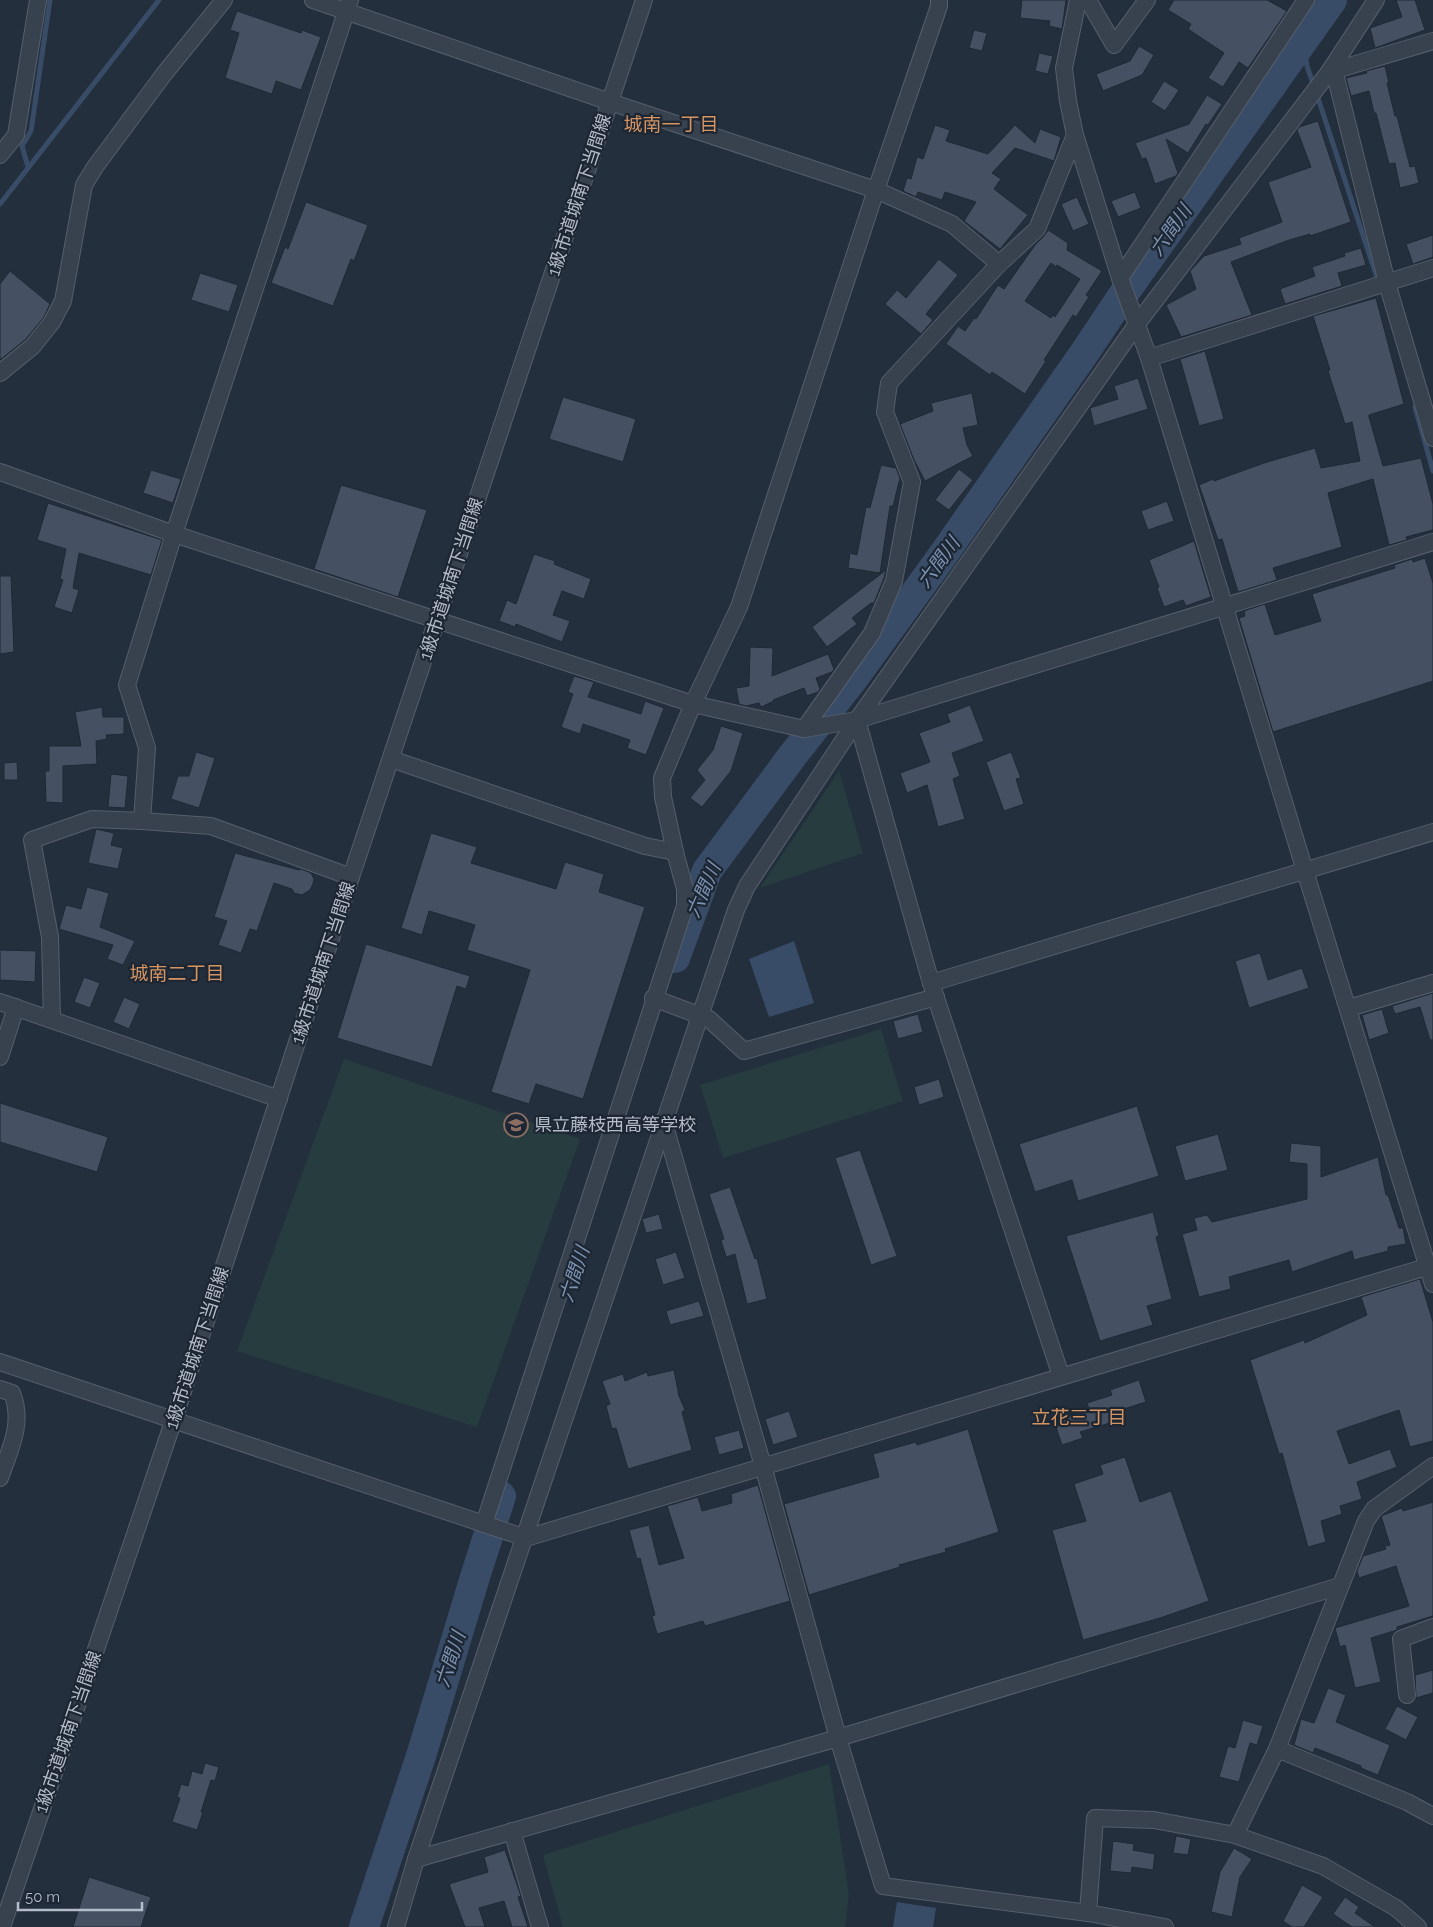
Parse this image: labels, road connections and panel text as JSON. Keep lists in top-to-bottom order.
{
  "streets": {
    "street": ["1級市道城南下当間線"]
  },
  "districts": ["城南一丁目", "城南二丁目", "立花三丁目"],
  "water": ["六間川"],
  "places": {
    "school or university": ["県立藤枝西高等学校"]
  },
  "scale_bar": "50 m"
}
